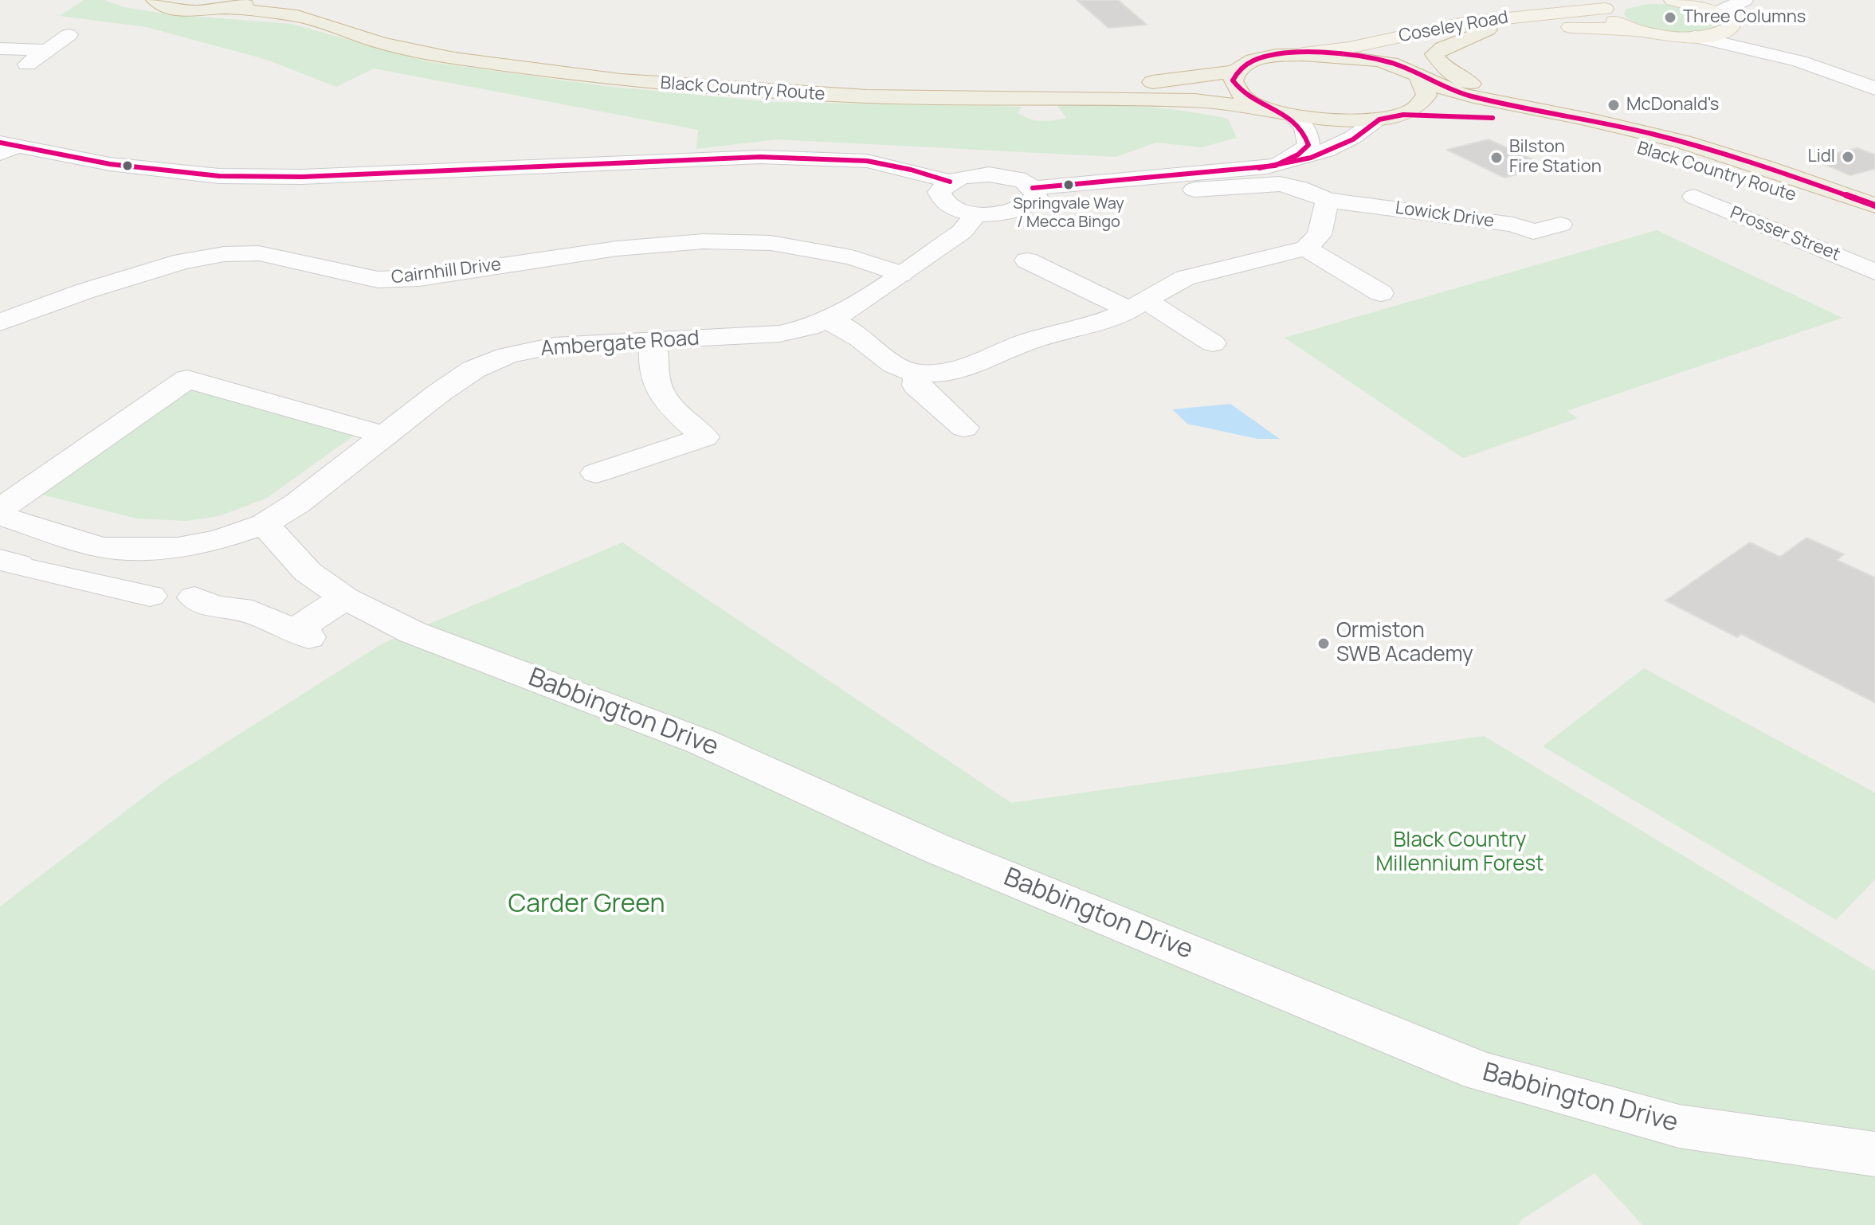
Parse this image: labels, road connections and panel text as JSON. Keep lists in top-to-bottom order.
{
  "streets": {
    "highway": ["Black Country Route"],
    "main road": ["Coseley Road"],
    "street": [
      "Lowick Drive",
      "Prosser Street",
      "Cairnhill Drive",
      "Ambergate Road",
      "Babbington Drive"
    ]
  },
  "crossings": [
    ["Coseley Road", "Black Country Route"],
    ["Cairnhill Drive", "Ambergate Road"],
    ["Ambergate Road", "Babbington Drive"]
  ],
  "parks": ["Black Country Millennium Forest", "Carder Green"],
  "places": [
    "Three Columns",
    "McDonald's",
    "Lidl",
    "Bilston Fire Station",
    "Springvale Way / Mecca Bingo",
    "Ormiston SWB Academy"
  ]
}
